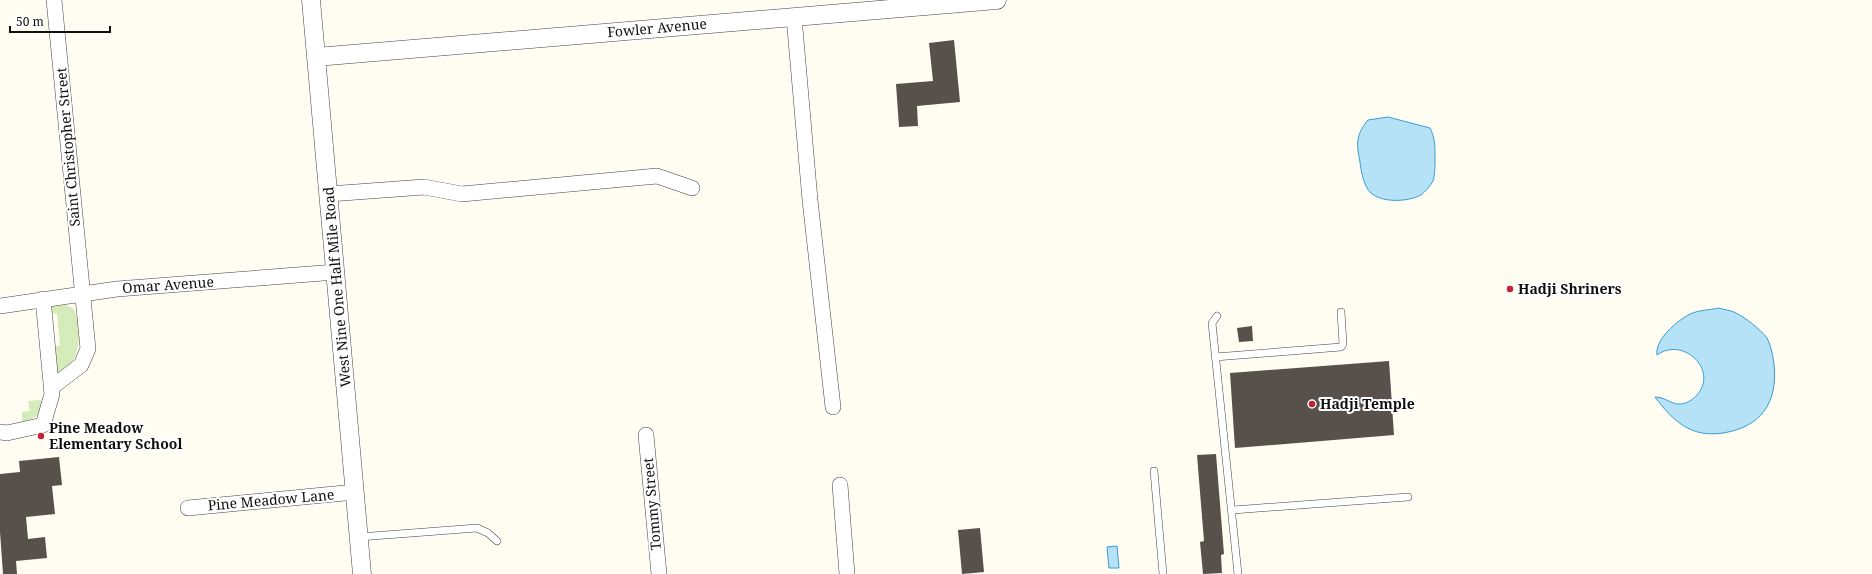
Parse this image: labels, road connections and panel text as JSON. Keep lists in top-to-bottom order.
{
  "streets": {
    "street": [
      "Fowler Avenue",
      "Saint Christopher Street",
      "Omar Avenue",
      "West Nine One Half Mile Road",
      "Pine Meadow Lane",
      "Tommy Street"
    ]
  },
  "crossings": [
    ["Fowler Avenue", "West Nine One Half Mile Road"],
    ["Saint Christopher Street", "Omar Avenue"],
    ["Omar Avenue", "West Nine One Half Mile Road"],
    ["West Nine One Half Mile Road", "Pine Meadow Lane"]
  ],
  "places": ["Hadji Shriners", "Hadji Temple", "Pine Meadow Elementary School"],
  "scale_bar": "50 m"
}
